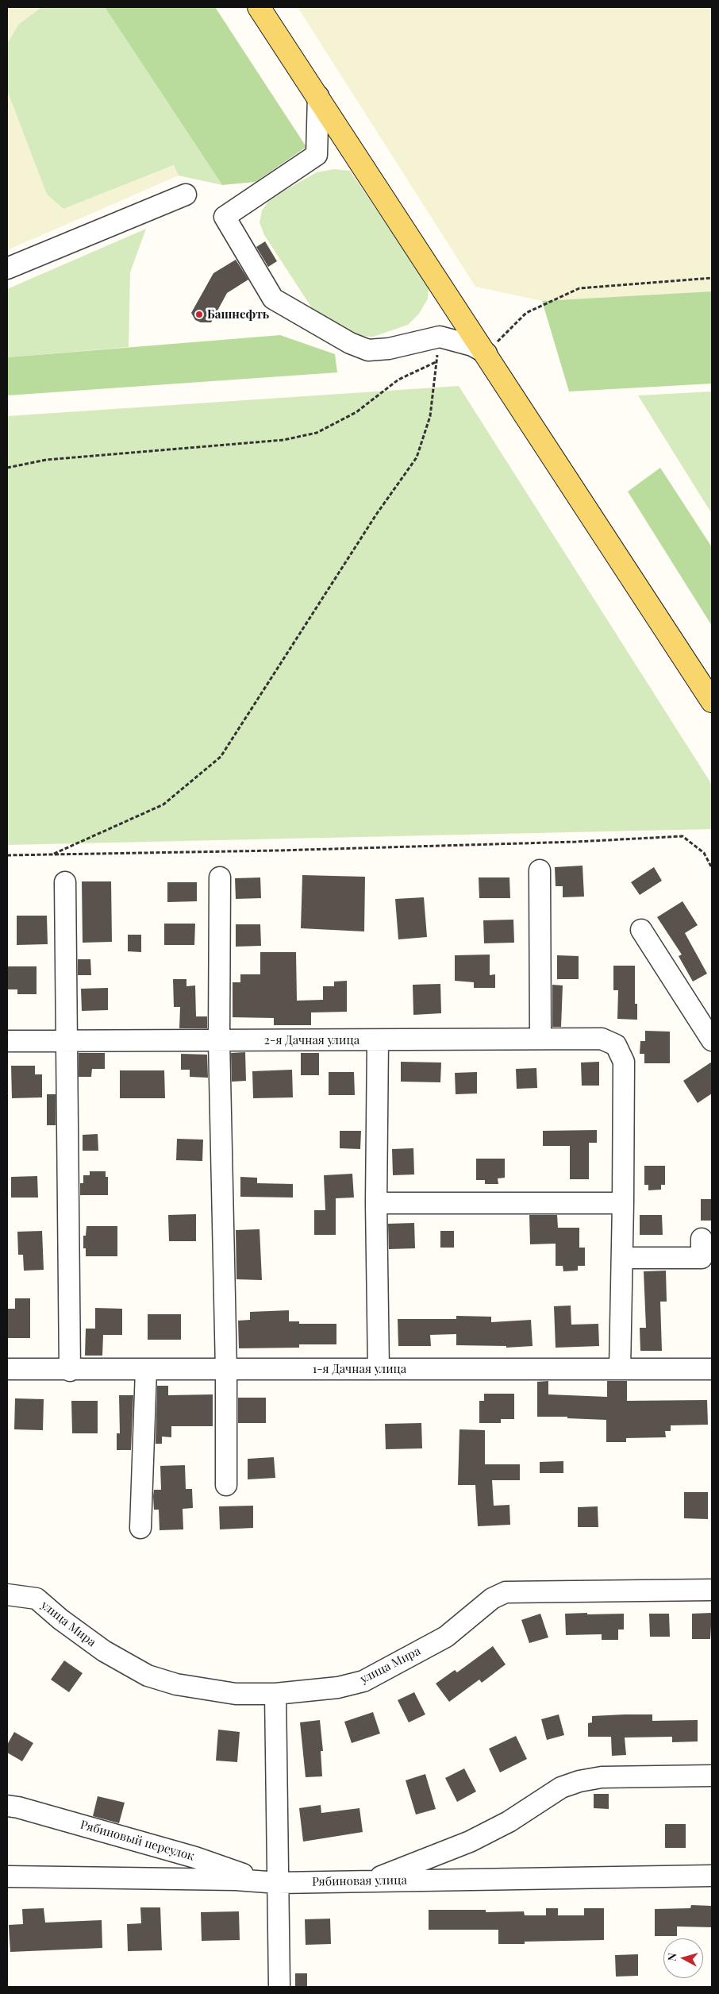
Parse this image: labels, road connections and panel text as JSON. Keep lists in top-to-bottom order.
{
  "streets": {
    "street": [
      "2-я Дачная улица",
      "1-я Дачная улица",
      "улица Мира",
      "Рябиновый переулок",
      "Рябиновая улица"
    ]
  },
  "crossings": [
    ["Рябиновый переулок", "Рябиновая улица"]
  ],
  "places": ["Башнефть"],
  "north": "left"
}
